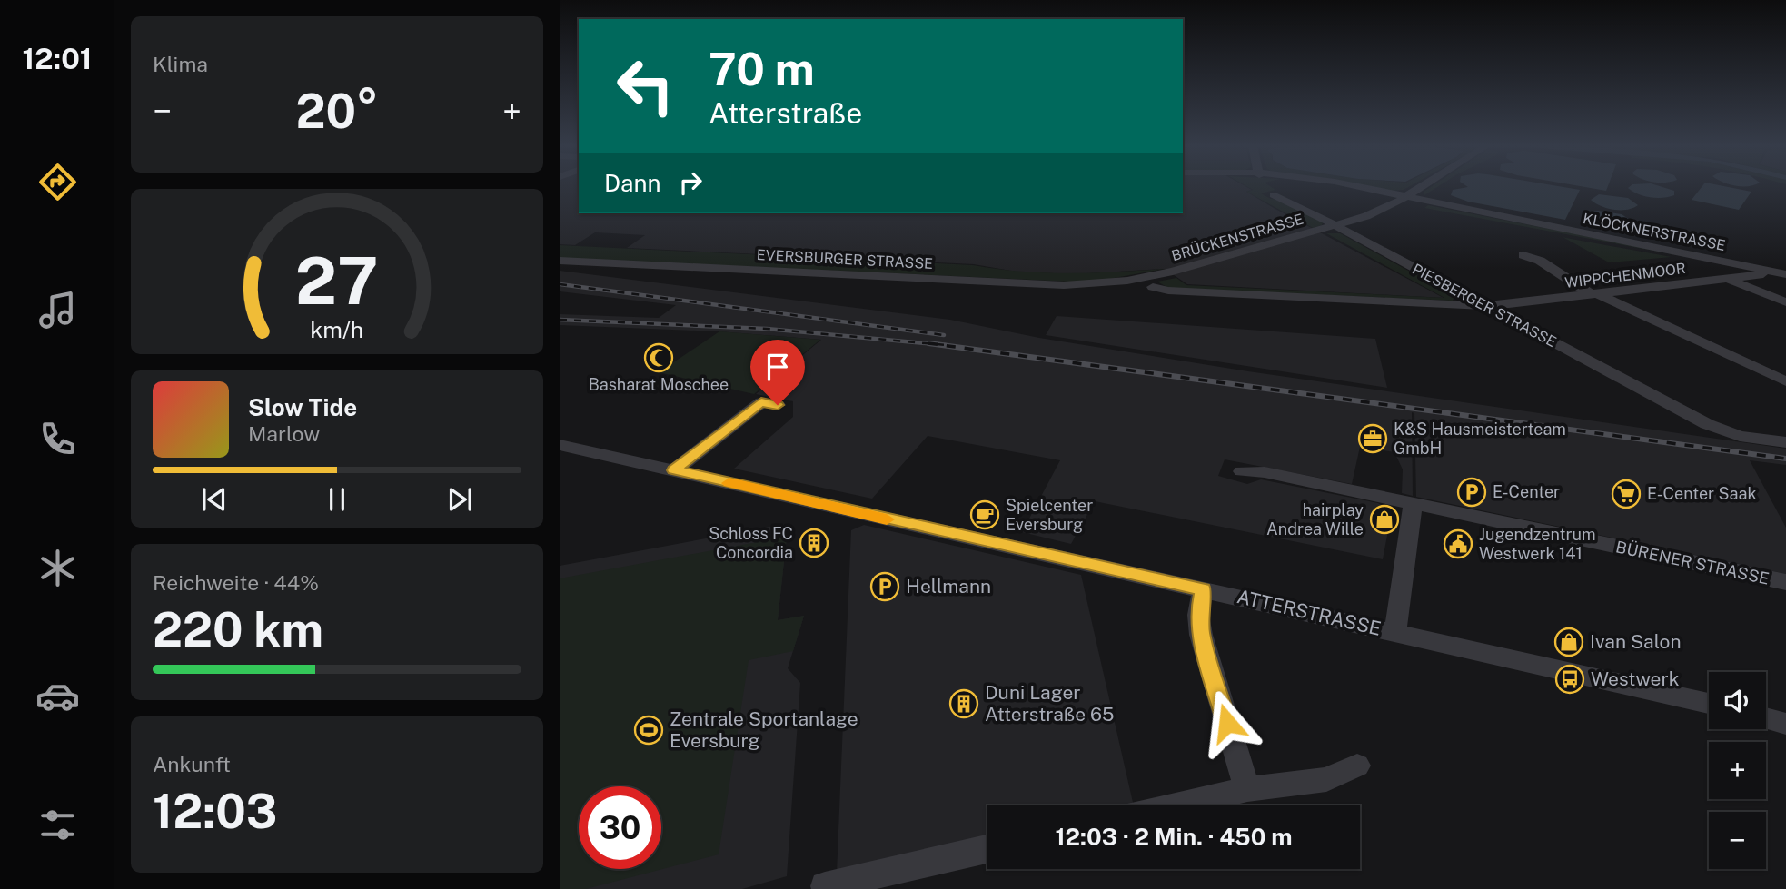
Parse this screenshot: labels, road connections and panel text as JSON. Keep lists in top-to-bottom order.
{
  "streets": {
    "street": [
      "KLÖCKNERSTRASSE",
      "BRÜCKENSTRASSE",
      "EVERSBURGER STRASSE",
      "WIPPCHENMOOR",
      "PIESBERGER STRASSE",
      "BÜRENER STRASSE",
      "ATTERSTRASSE"
    ]
  },
  "crossings": [
    ["KLÖCKNERSTRASSE", "BRÜCKENSTRASSE"],
    ["KLÖCKNERSTRASSE", "WIPPCHENMOOR"],
    ["BRÜCKENSTRASSE", "EVERSBURGER STRASSE"],
    ["BRÜCKENSTRASSE", "PIESBERGER STRASSE"],
    ["WIPPCHENMOOR", "PIESBERGER STRASSE"]
  ],
  "places": {
    "mosque": ["Basharat Moschee"],
    "office": ["K&S Hausmeisterteam GmbH"],
    "parking": ["E-Center", "Hellmann"],
    "supermarket": ["E-Center Saak"],
    "cafe": ["Spielcenter Eversburg"],
    "shop": ["hairplay Andrea Wille", "Ivan Salon"],
    "building": ["Schloss FC Concordia", "Duni Lager Atterstraße 65"],
    "public building": ["Jugendzentrum Westwerk 141"],
    "bus stop": ["Westwerk"],
    "sports": ["Zentrale Sportanlage Eversburg"]
  },
  "page": {
    "tabs": "12:01",
    "tile": [
      "Klima",
      ["Reichweite · 44%", "220 km"],
      ["Ankunft", "12:03"]
    ],
    "turn": ["70 m", "Atterstraße"],
    "heat": ["−", "20°", "+"],
    "then": "Dann",
    "song": ["Slow Tide", "Marlow"],
    "map_buttons": ["+", "−"],
    "limit": "30",
    "trip": "12:03 · 2 Min. · 450 m",
    "gauge": ["27", "km/h"]
  }
}
